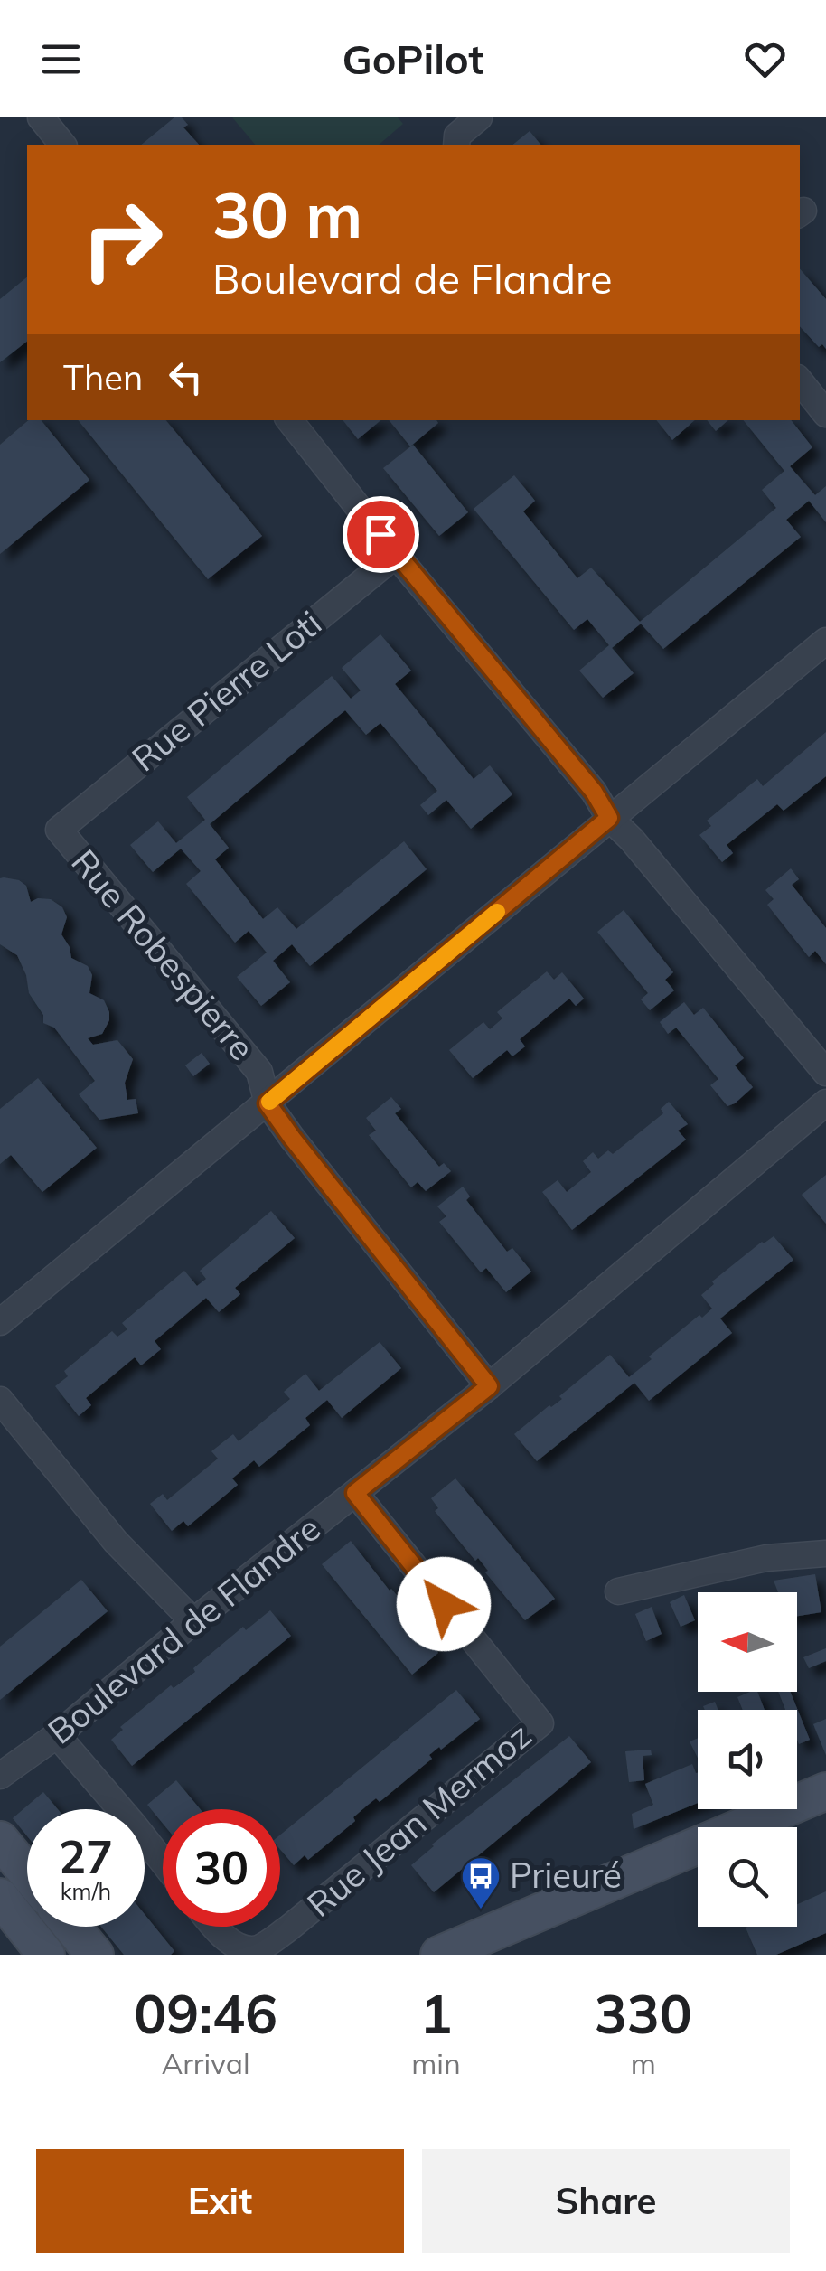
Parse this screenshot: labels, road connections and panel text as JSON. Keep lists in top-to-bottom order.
{
  "streets": {
    "street": [
      "Rue Pierre Loti",
      "Rue Robespierre",
      "Boulevard de Flandre",
      "Rue Jean Mermoz"
    ]
  },
  "crossings": [
    ["Rue Pierre Loti", "Rue Robespierre"],
    ["Rue Robespierre", "Boulevard de Flandre"],
    ["Boulevard de Flandre", "Rue Jean Mermoz"]
  ],
  "places": {
    "bus stop": ["Prieuré"]
  },
  "north": "left",
  "page": {
    "header": "GoPilot",
    "turn": ["30 m", "Boulevard de Flandre"],
    "then": "Then",
    "speed": "27 km/h",
    "limit": "30",
    "eta": [
      "09:46",
      "Arrival",
      "1",
      "min",
      "330",
      "m"
    ],
    "buttons": ["Exit", "Share"]
  }
}
